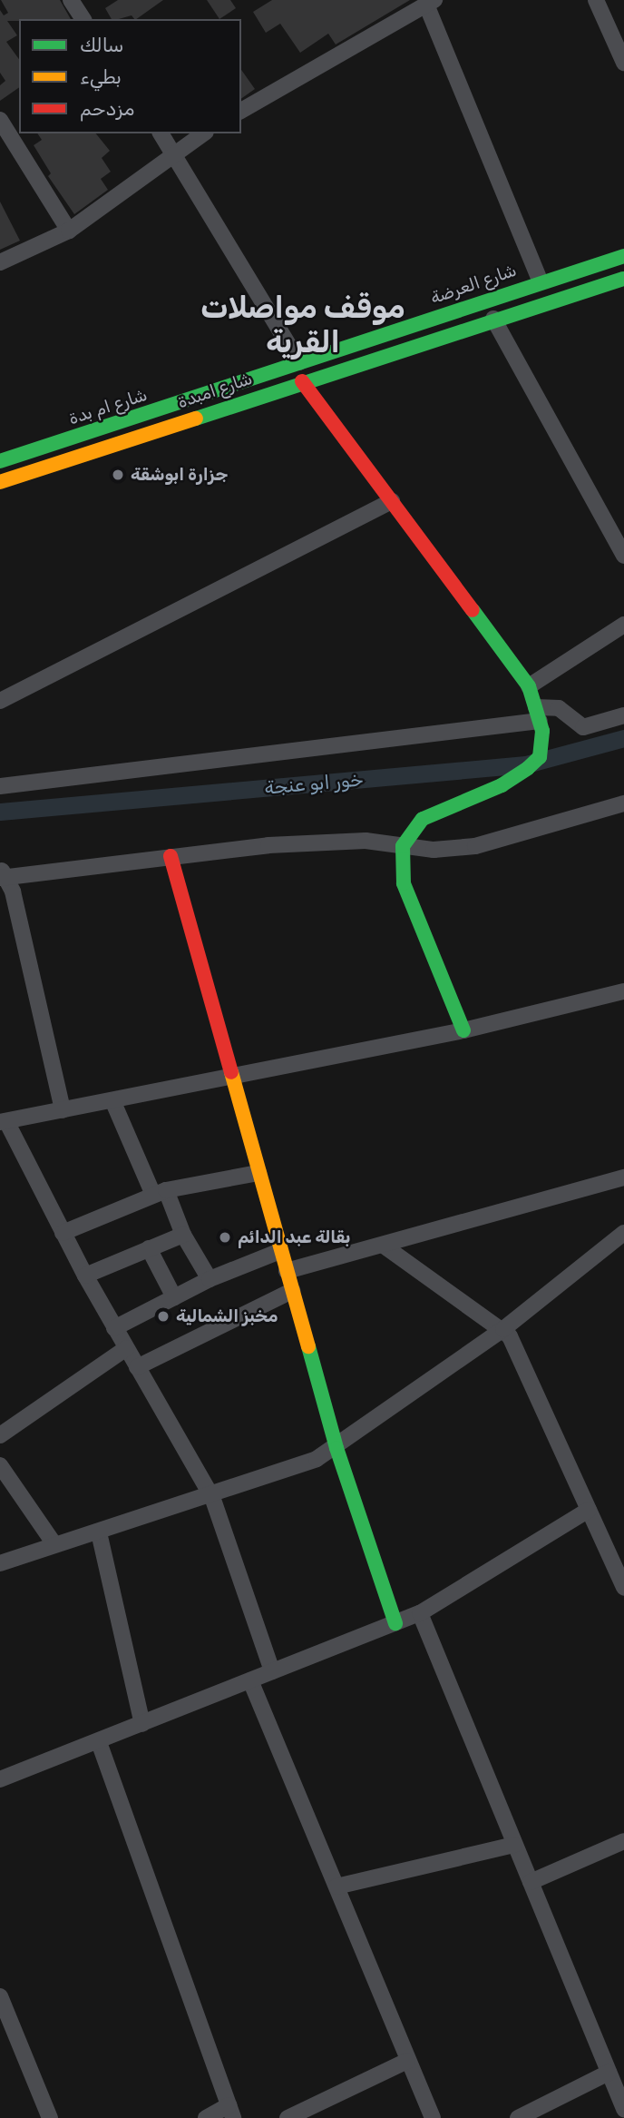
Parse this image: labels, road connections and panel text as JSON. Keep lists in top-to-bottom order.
{
  "streets": {
    "street": ["شارع العرضة", "شارع امبدة", "شارع ام بدة"]
  },
  "crossings": [
    ["شارع العرضة", "شارع ام بدة"]
  ],
  "districts": ["موقف مواصلات القرية"],
  "water": ["خور ابو عنجة"],
  "places": ["جزارة ابوشقة", "بقالة عبد الدائم", "مخبز الشمالية"],
  "legend": ["سالك", "بطيء", "مزدحم"]
}
